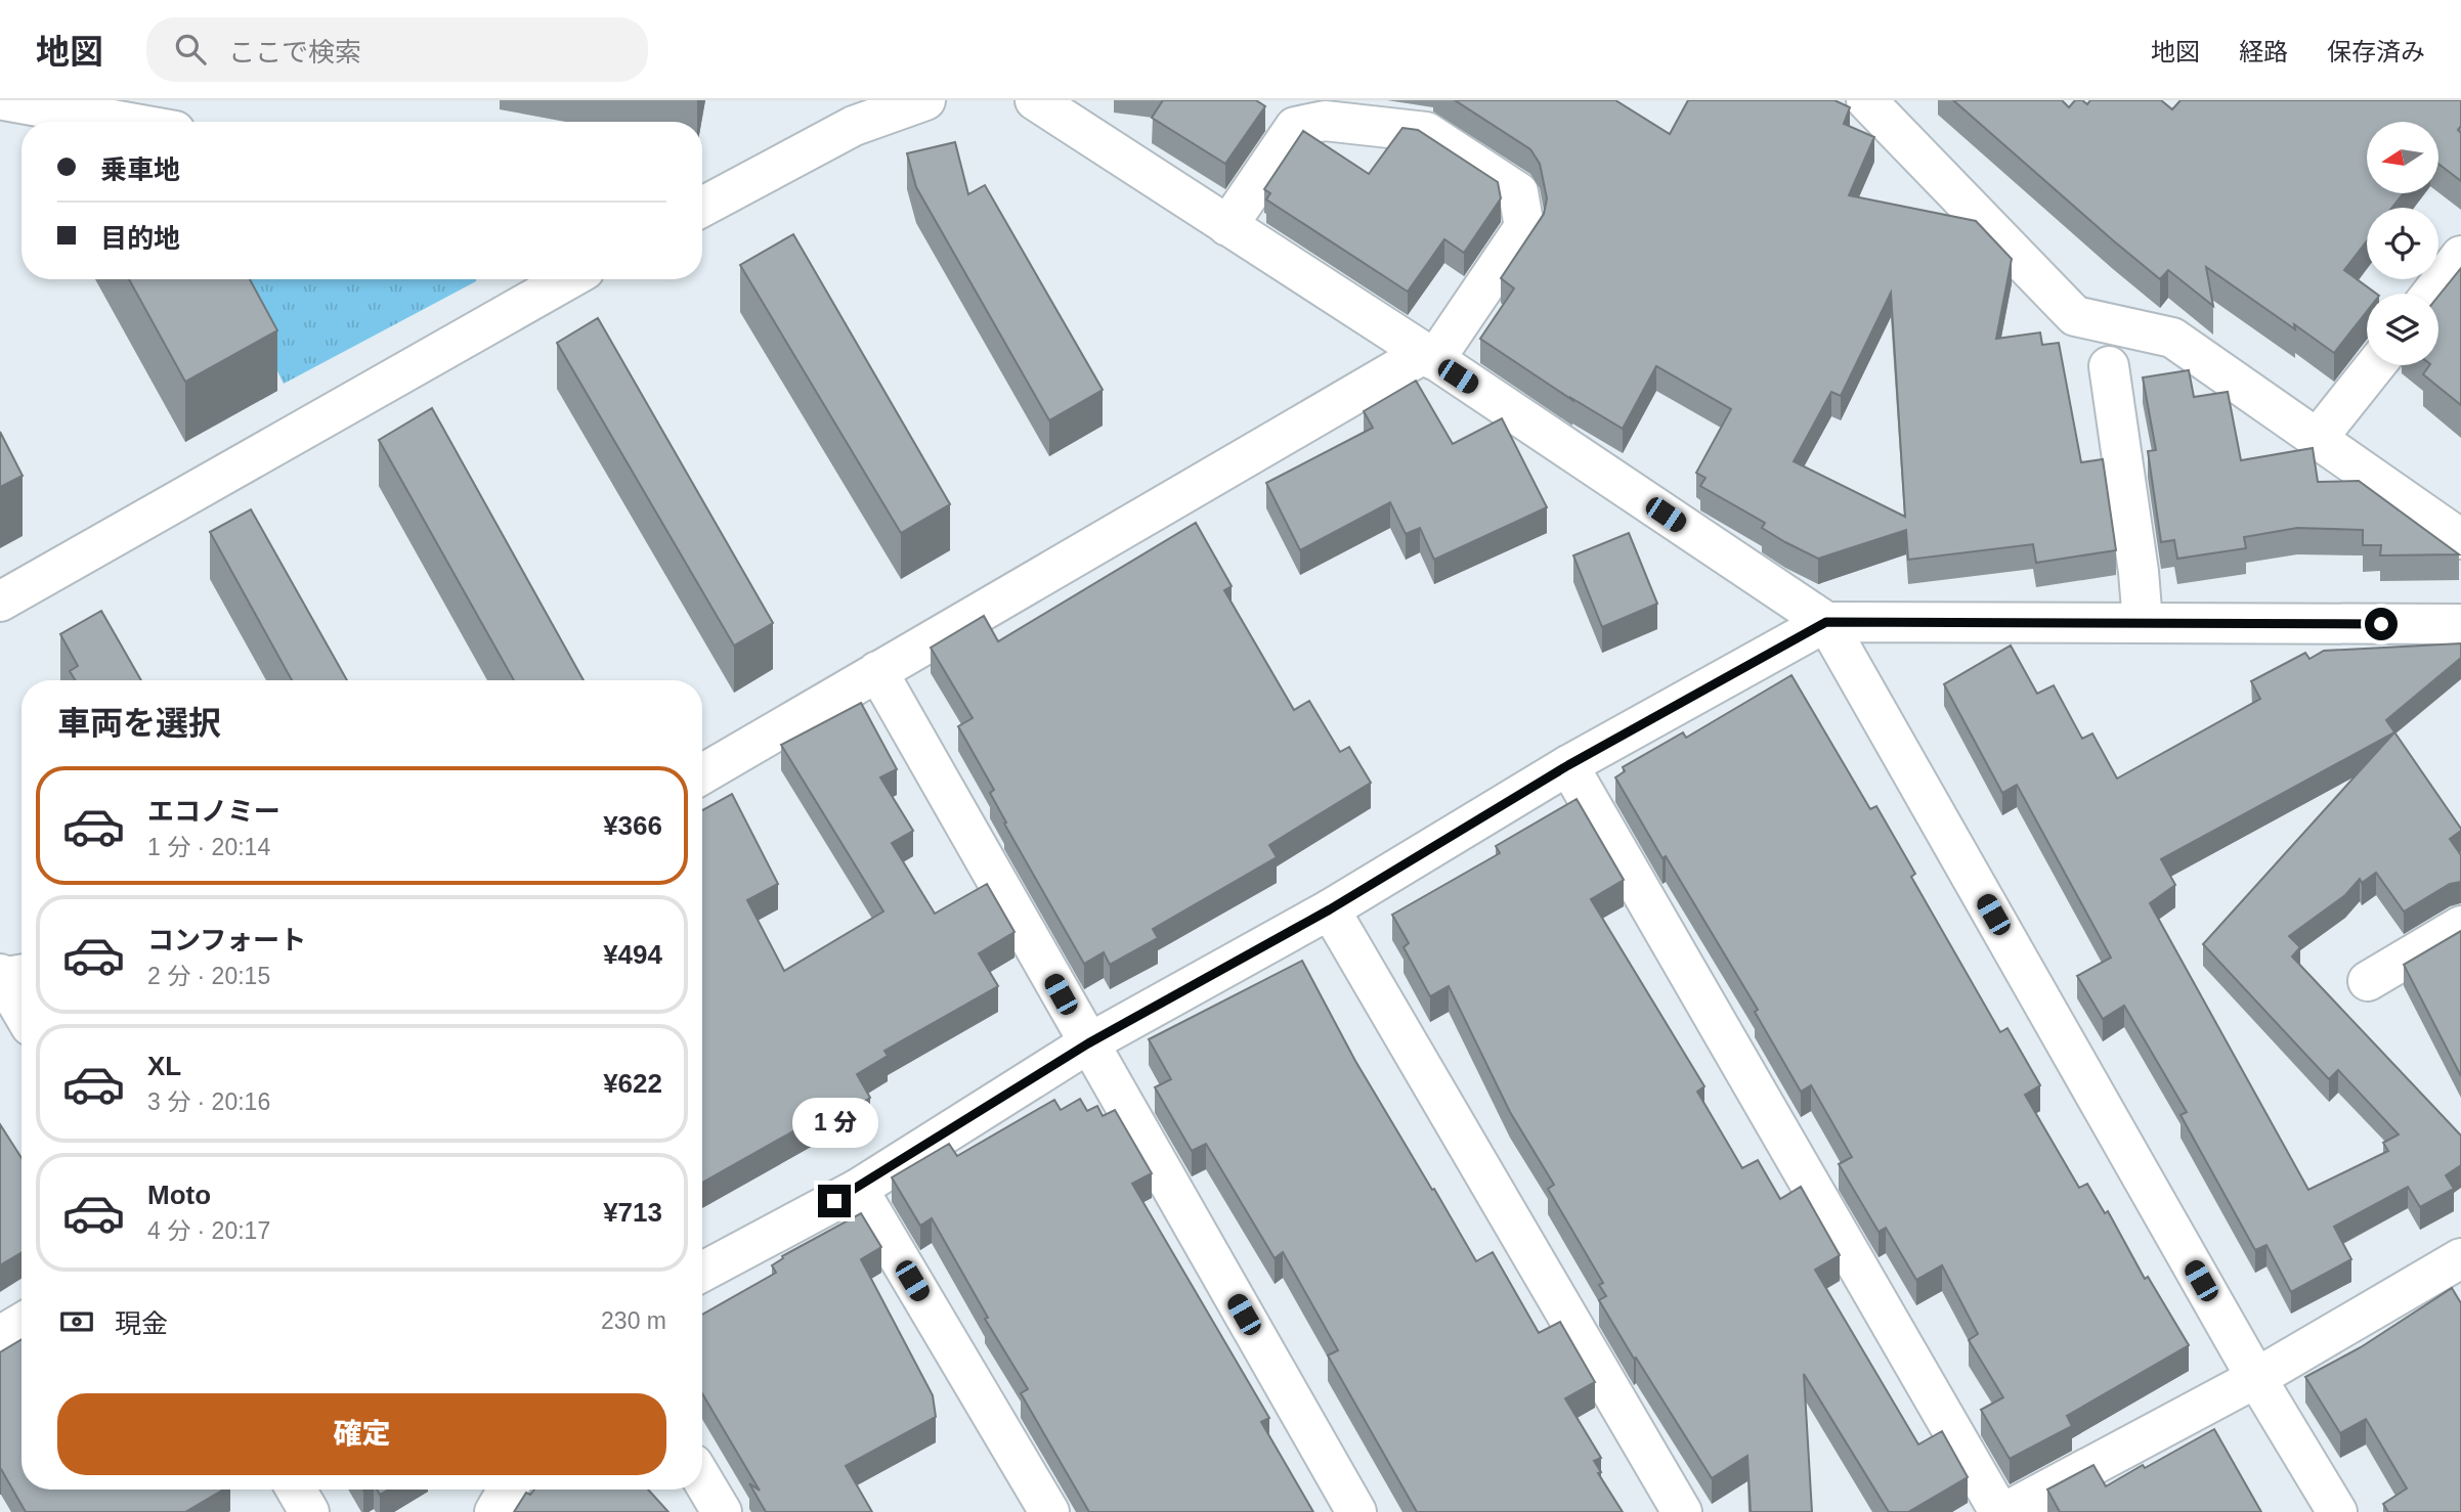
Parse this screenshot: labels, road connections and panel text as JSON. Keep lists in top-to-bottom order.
{
  "north": "left",
  "page": {
    "header": "地図",
    "search": "ここで検索",
    "nav": ["地図", "経路", "保存済み"],
    "banner": ["乗車地", "目的地"],
    "heading": "車両を選択",
    "list": [
      {
        "name": "エコノミー",
        "note": "1 分 · 20:14",
        "value": "¥366"
      },
      {
        "name": "コンフォート",
        "note": "2 分 · 20:15",
        "value": "¥494"
      },
      {
        "name": "XL",
        "note": "3 分 · 20:16",
        "value": "¥622"
      },
      {
        "name": "Moto",
        "note": "4 分 · 20:17",
        "value": "¥713"
      }
    ],
    "bubble": "1 分",
    "pay": ["現金", "230 m"],
    "buttons": "確定"
  }
}
